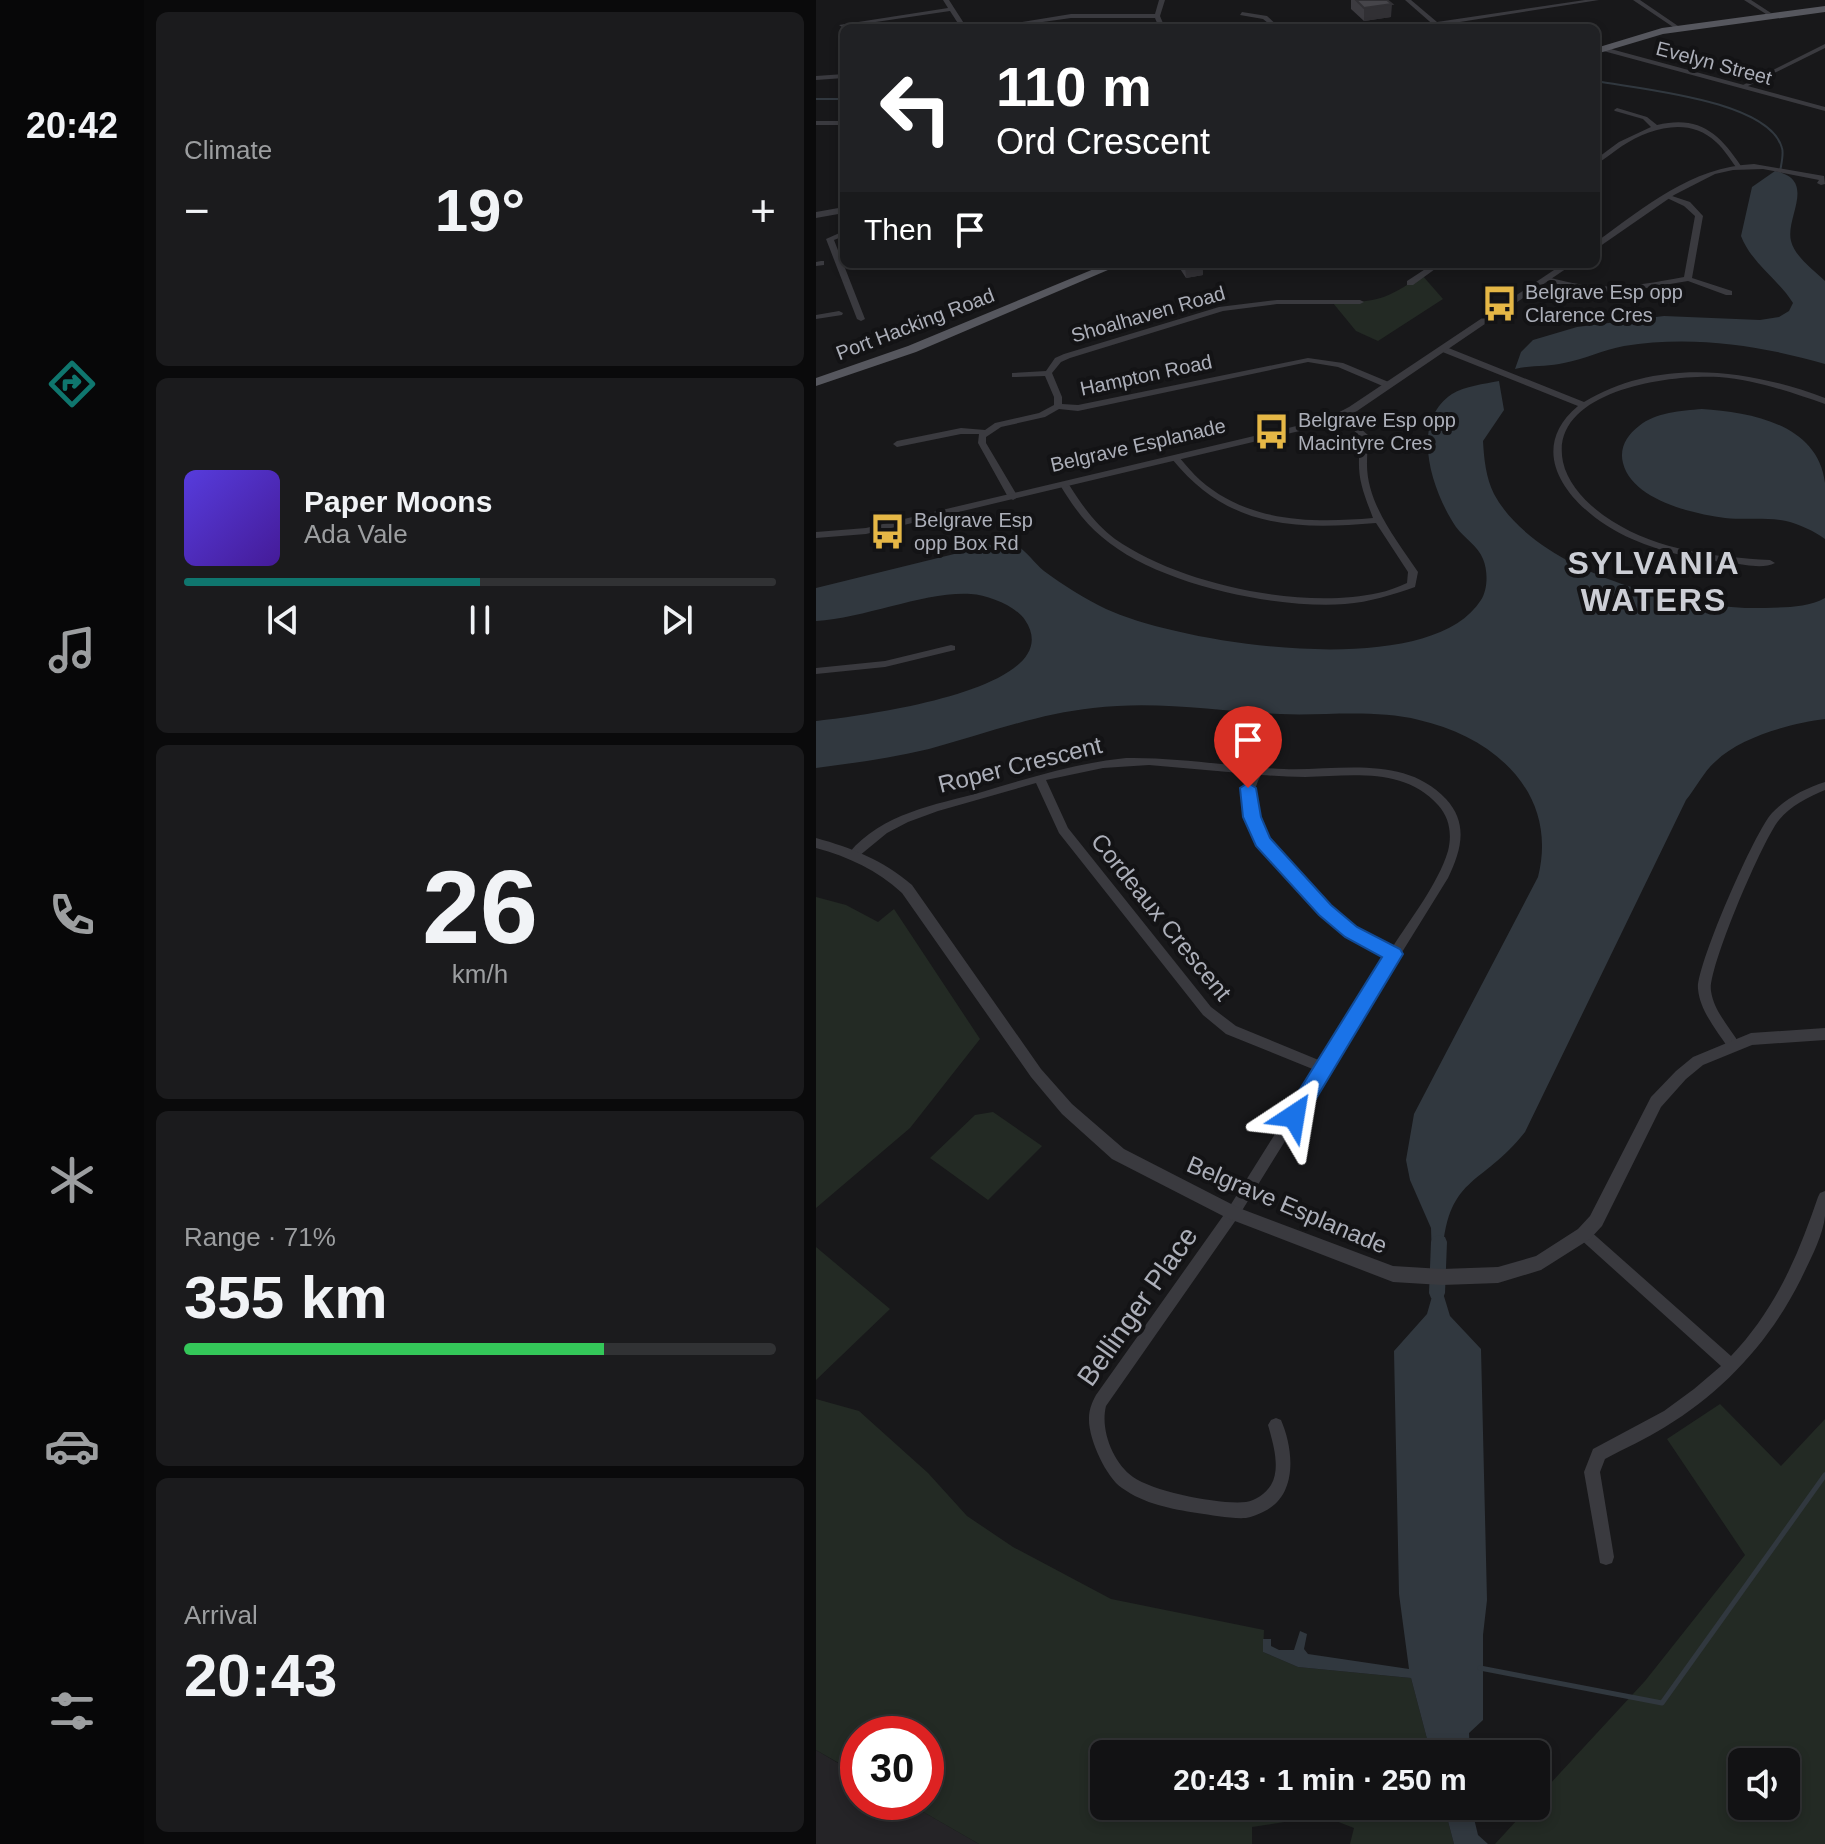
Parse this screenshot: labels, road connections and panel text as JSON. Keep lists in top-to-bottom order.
{
  "streets": {
    "main road": ["Port Hacking Road"],
    "street": [
      "Evelyn Street",
      "Shoalhaven Road",
      "Hampton Road",
      "Belgrave Esplanade",
      "Roper Crescent",
      "Cordeaux Crescent",
      "Bellinger Place"
    ]
  },
  "crossings": [
    ["Hampton Road", "Belgrave Esplanade"],
    ["Belgrave Esplanade", "Roper Crescent"],
    ["Belgrave Esplanade", "Bellinger Place"],
    ["Roper Crescent", "Cordeaux Crescent"],
    ["Roper Crescent", "Bellinger Place"]
  ],
  "districts": ["SYLVANIA WATERS"],
  "places": {
    "bus stop": ["Belgrave Esp opp Clarence Cres", "Belgrave Esp opp Macintyre Cres", "Belgrave Esp opp Box Rd"]
  },
  "page": {
    "tabs": "20:42",
    "tile": [
      "Climate",
      ["26", "km/h"],
      ["Range · 71%", "355 km"],
      ["Arrival", "20:43"]
    ],
    "turn": ["110 m", "Ord Crescent"],
    "heat": ["−", "19°", "+"],
    "then": "Then",
    "song": ["Paper Moons", "Ada Vale"],
    "limit": "30",
    "trip": "20:43 · 1 min · 250 m"
  }
}
